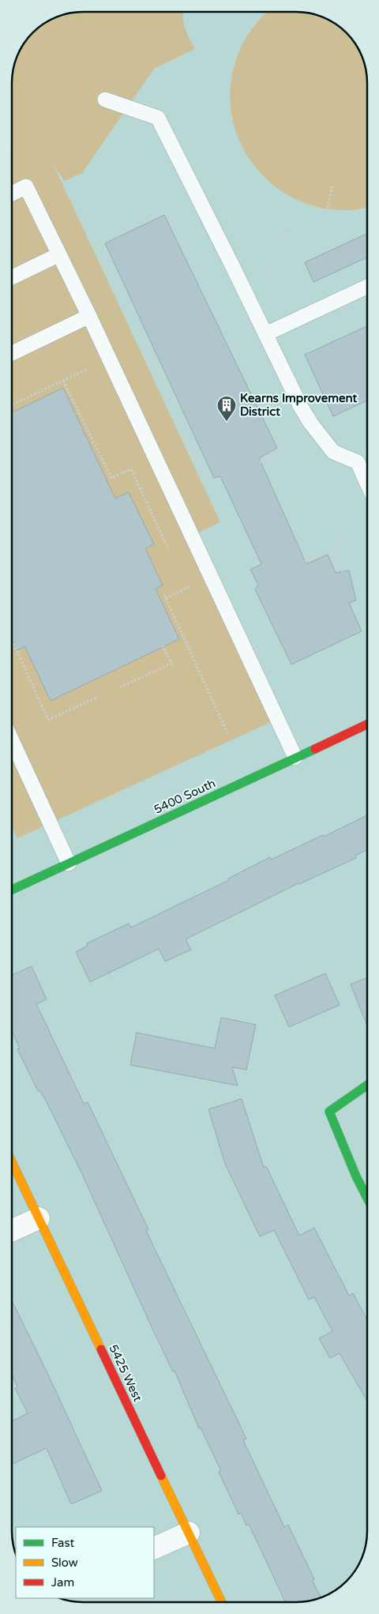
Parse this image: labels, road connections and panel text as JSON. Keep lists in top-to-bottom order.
{
  "streets": {
    "street": ["5400 South", "5425 West"]
  },
  "places": {
    "building": ["Kearns Improvement District"]
  },
  "legend": ["Fast", "Slow", "Jam"]
}
